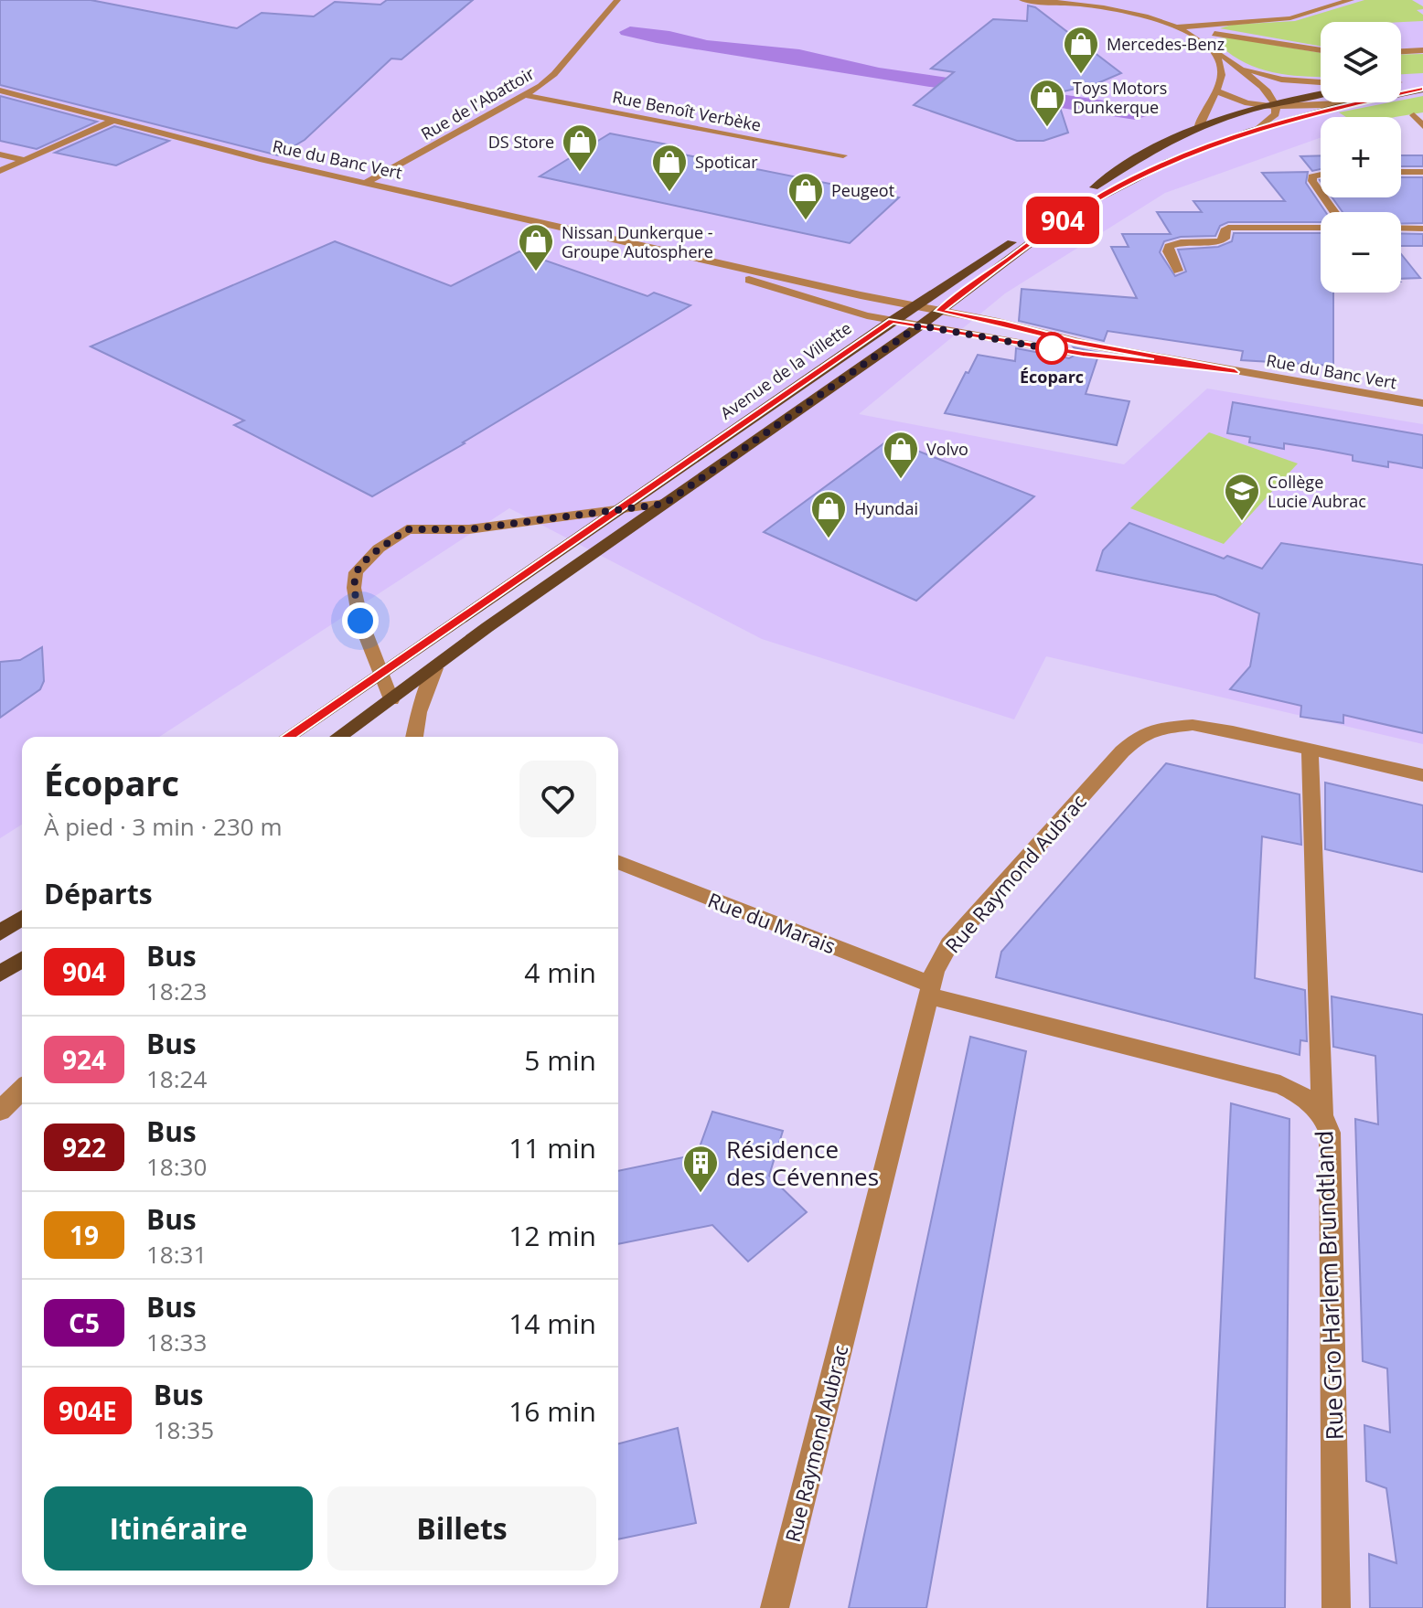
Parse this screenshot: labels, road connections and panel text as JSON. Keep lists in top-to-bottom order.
{
  "streets": {
    "main road": ["Avenue de la Villette"],
    "street": [
      "Rue de l'Abattoir",
      "Rue Benoît Verbèke",
      "Rue du Banc Vert",
      "Rue Raymond Aubrac",
      "Rue du Marais",
      "Rue Gro Harlem Brundtland"
    ]
  },
  "crossings": [
    ["Rue de l'Abattoir", "Rue Benoît Verbèke"],
    ["Rue de l'Abattoir", "Rue du Banc Vert"],
    ["Rue du Banc Vert", "Avenue de la Villette"],
    ["Rue Raymond Aubrac", "Rue du Marais"],
    ["Rue Raymond Aubrac", "Rue Gro Harlem Brundtland"],
    ["Rue du Marais", "Rue Gro Harlem Brundtland"]
  ],
  "places": {
    "shop": [
      "Mercedes-Benz",
      "Toys Motors Dunkerque",
      "DS Store",
      "Spoticar",
      "Peugeot",
      "Nissan Dunkerque - Groupe Autosphere",
      "Volvo",
      "Hyundai"
    ],
    "other": ["Écoparc"],
    "school or university": ["Collège Lucie Aubrac"],
    "building": ["Résidence des Cévennes"]
  },
  "lines": ["bus line 904"],
  "page": {
    "on_map": "904",
    "map_buttons": ["+", "−"],
    "heading": [
      ["Écoparc", "À pied · 3 min · 230 m"],
      "Départs"
    ],
    "list": [
      {
        "mark": "904",
        "name": "Bus",
        "note": "18:23",
        "value": "4 min"
      },
      {
        "mark": "924",
        "name": "Bus",
        "note": "18:24",
        "value": "5 min"
      },
      {
        "mark": "922",
        "name": "Bus",
        "note": "18:30",
        "value": "11 min"
      },
      {
        "mark": "19",
        "name": "Bus",
        "note": "18:31",
        "value": "12 min"
      },
      {
        "mark": "C5",
        "name": "Bus",
        "note": "18:33",
        "value": "14 min"
      },
      {
        "mark": "904E",
        "name": "Bus",
        "note": "18:35",
        "value": "16 min"
      }
    ],
    "buttons": ["Itinéraire", "Billets"]
  }
}
